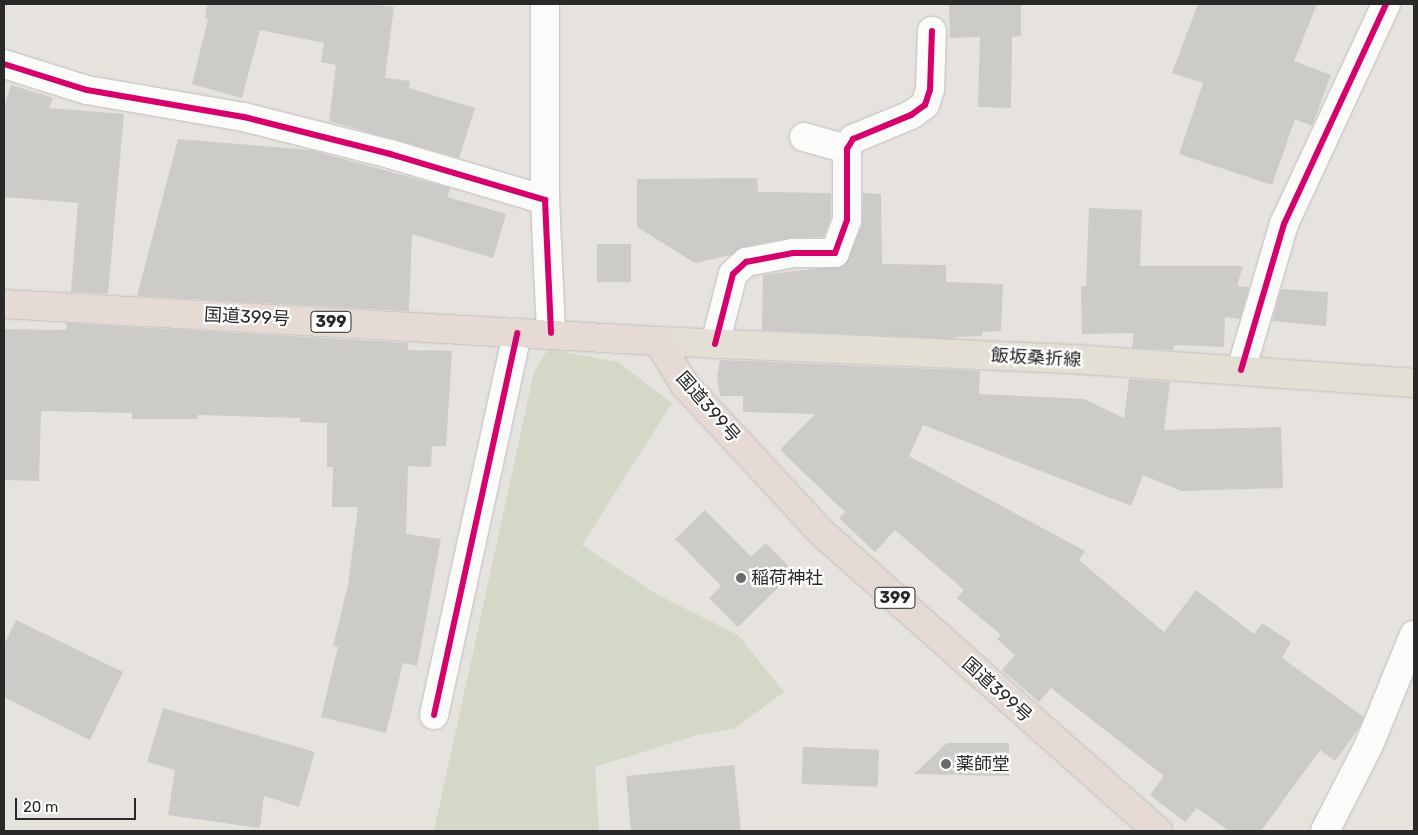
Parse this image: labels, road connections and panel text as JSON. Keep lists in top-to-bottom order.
{
  "streets": {
    "highway": ["国道399号", "399"],
    "main road": ["飯坂桑折線"]
  },
  "crossings": [
    ["国道399号", "飯坂桑折線"]
  ],
  "places": ["稲荷神社", "薬師堂"],
  "scale_bar": "20 m"
}
